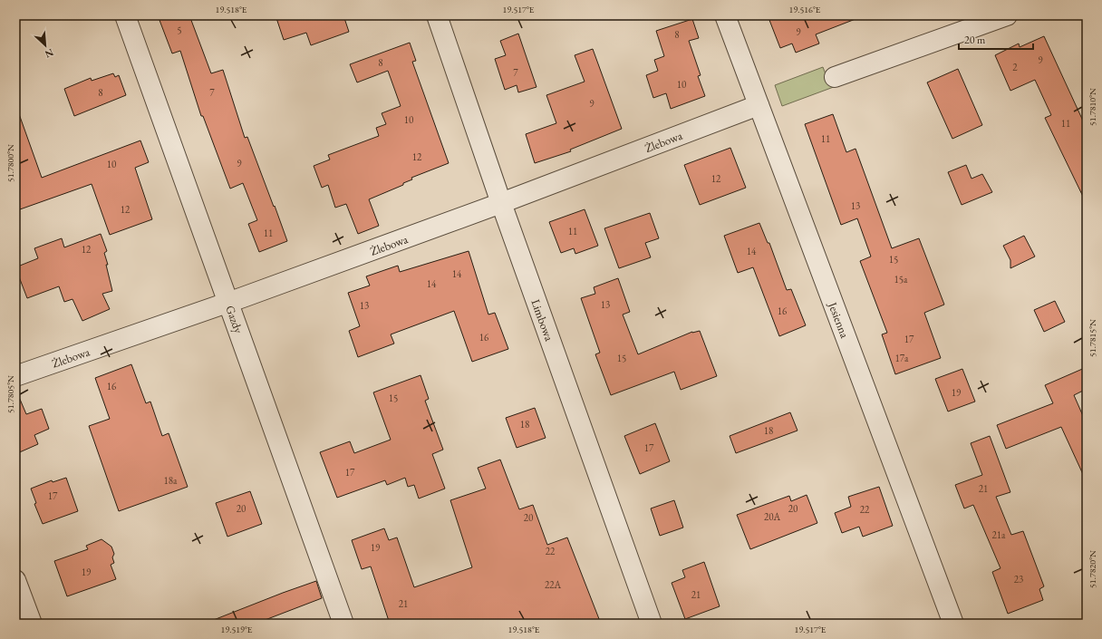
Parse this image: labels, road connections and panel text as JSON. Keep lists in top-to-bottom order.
{
  "streets": {
    "street": [
      "Żlebowa",
      "Gazdy",
      "Limbowa",
      "Jesienna"
    ]
  },
  "crossings": [
    ["Żlebowa", "Gazdy"],
    ["Żlebowa", "Limbowa"],
    ["Żlebowa", "Jesienna"]
  ],
  "house_numbers": [
    "5",
    "9",
    "8",
    "9",
    "8",
    "2",
    "7",
    "10",
    "8",
    "7",
    "9",
    "10",
    "11",
    "11",
    "12",
    "9",
    "10",
    "12",
    "13",
    "12",
    "11",
    "11",
    "12",
    "14",
    "15",
    "14",
    "15a",
    "14",
    "13",
    "13",
    "16",
    "16",
    "17",
    "15",
    "17a",
    "16",
    "19",
    "15",
    "18",
    "18",
    "17",
    "17",
    "18a",
    "21",
    "17",
    "20",
    "20",
    "22",
    "20A",
    "20",
    "21a",
    "19",
    "22",
    "19",
    "23",
    "22A",
    "21",
    "21"
  ],
  "scale_bar": "20 m",
  "north": "bottom right",
  "coordinates": [
    "19.518°E",
    "19.517°E",
    "19.516°E",
    "51.7810°N",
    "51.7800°N",
    "51.7815°N",
    "51.7805°N",
    "51.7820°N",
    "19.519°E"
  ]
}
